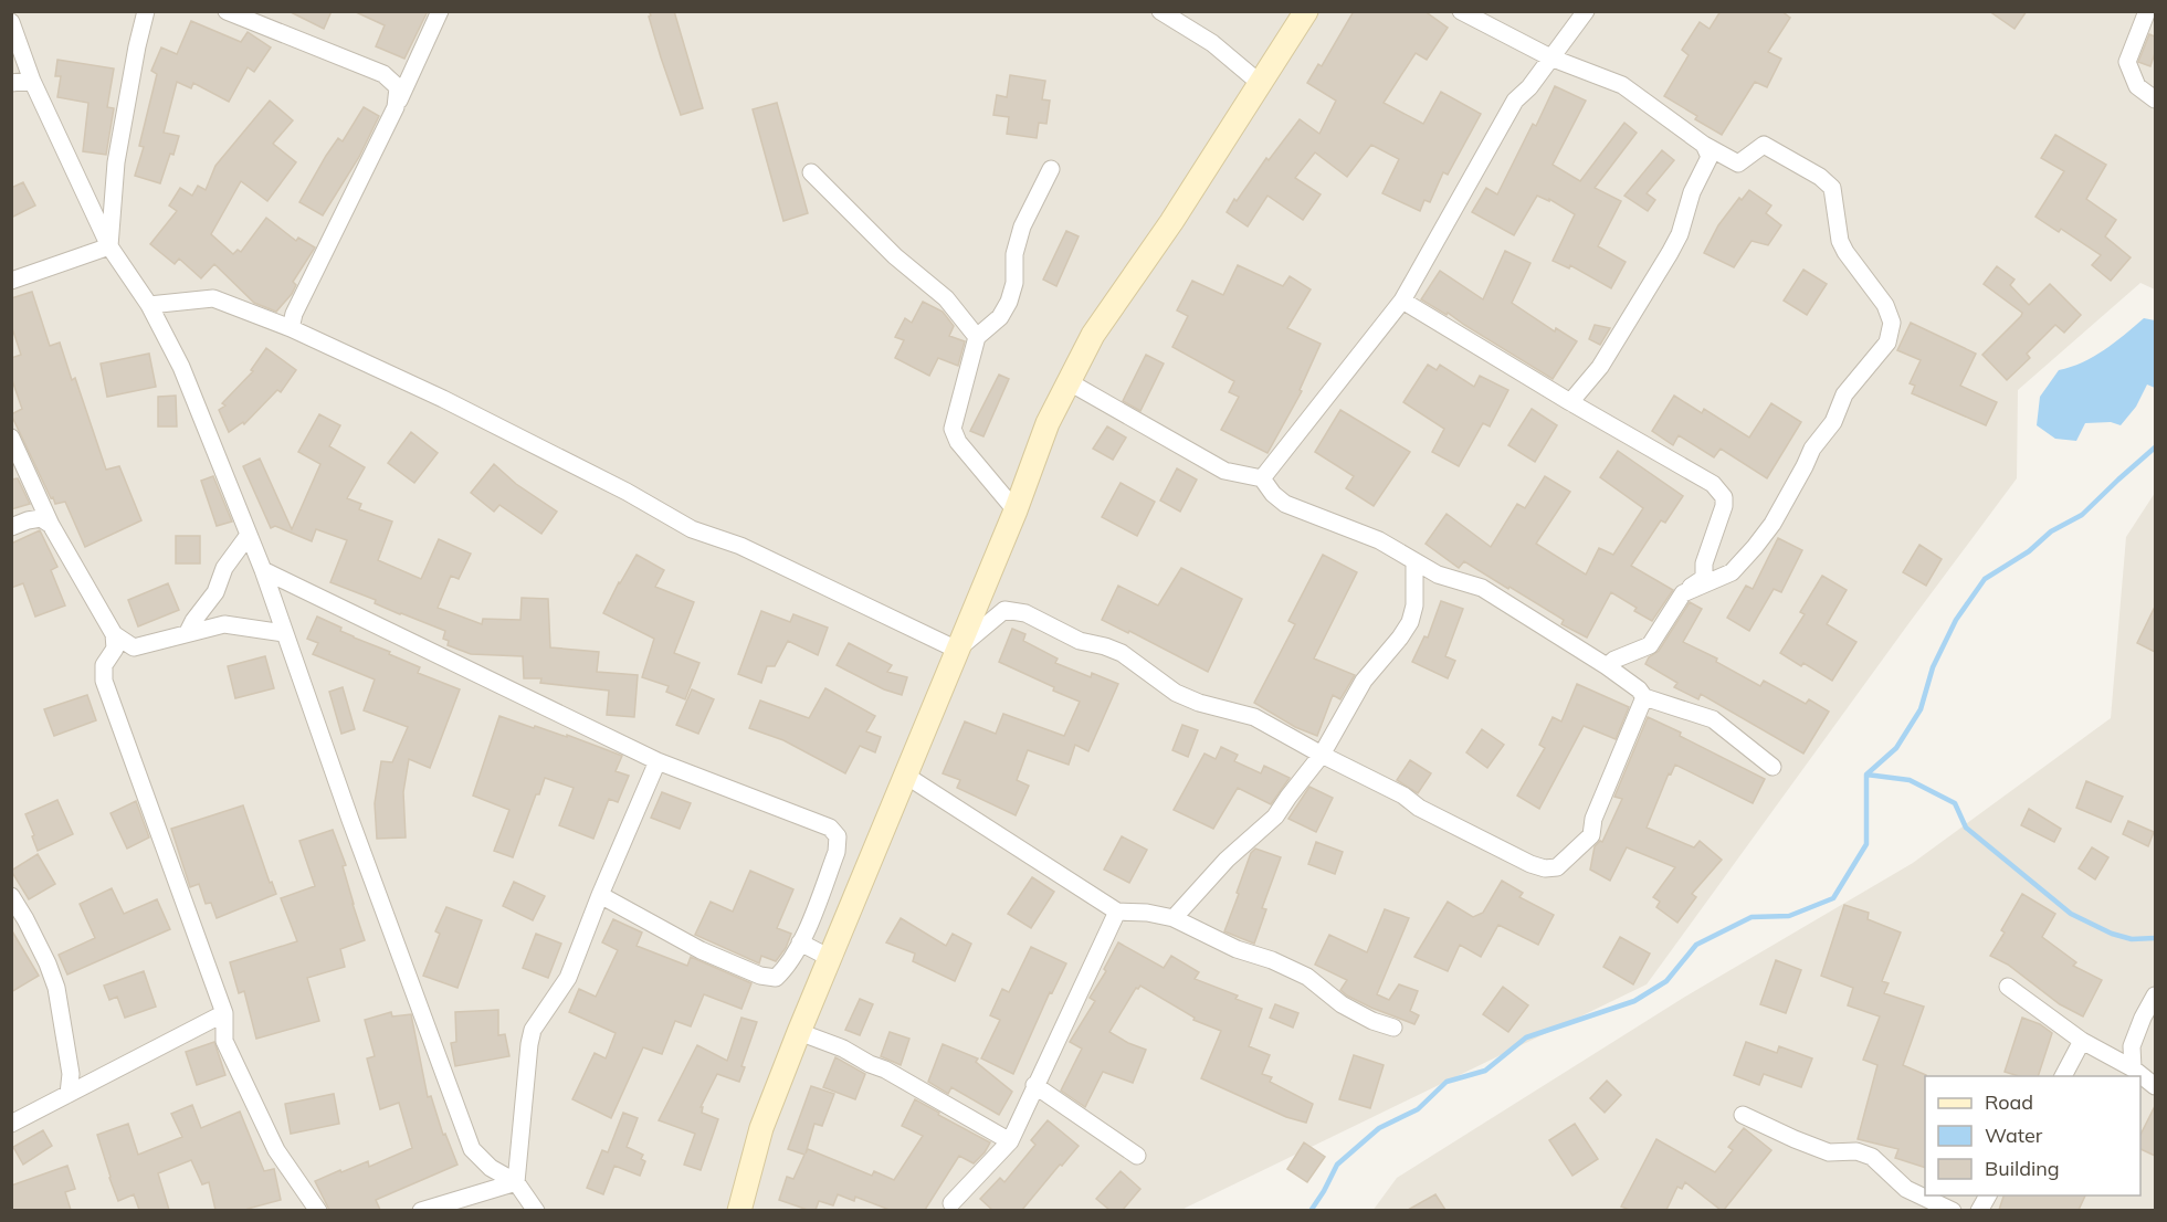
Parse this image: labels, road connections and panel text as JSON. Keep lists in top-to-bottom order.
{
  "legend": ["Road", "Water", "Building"]
}
